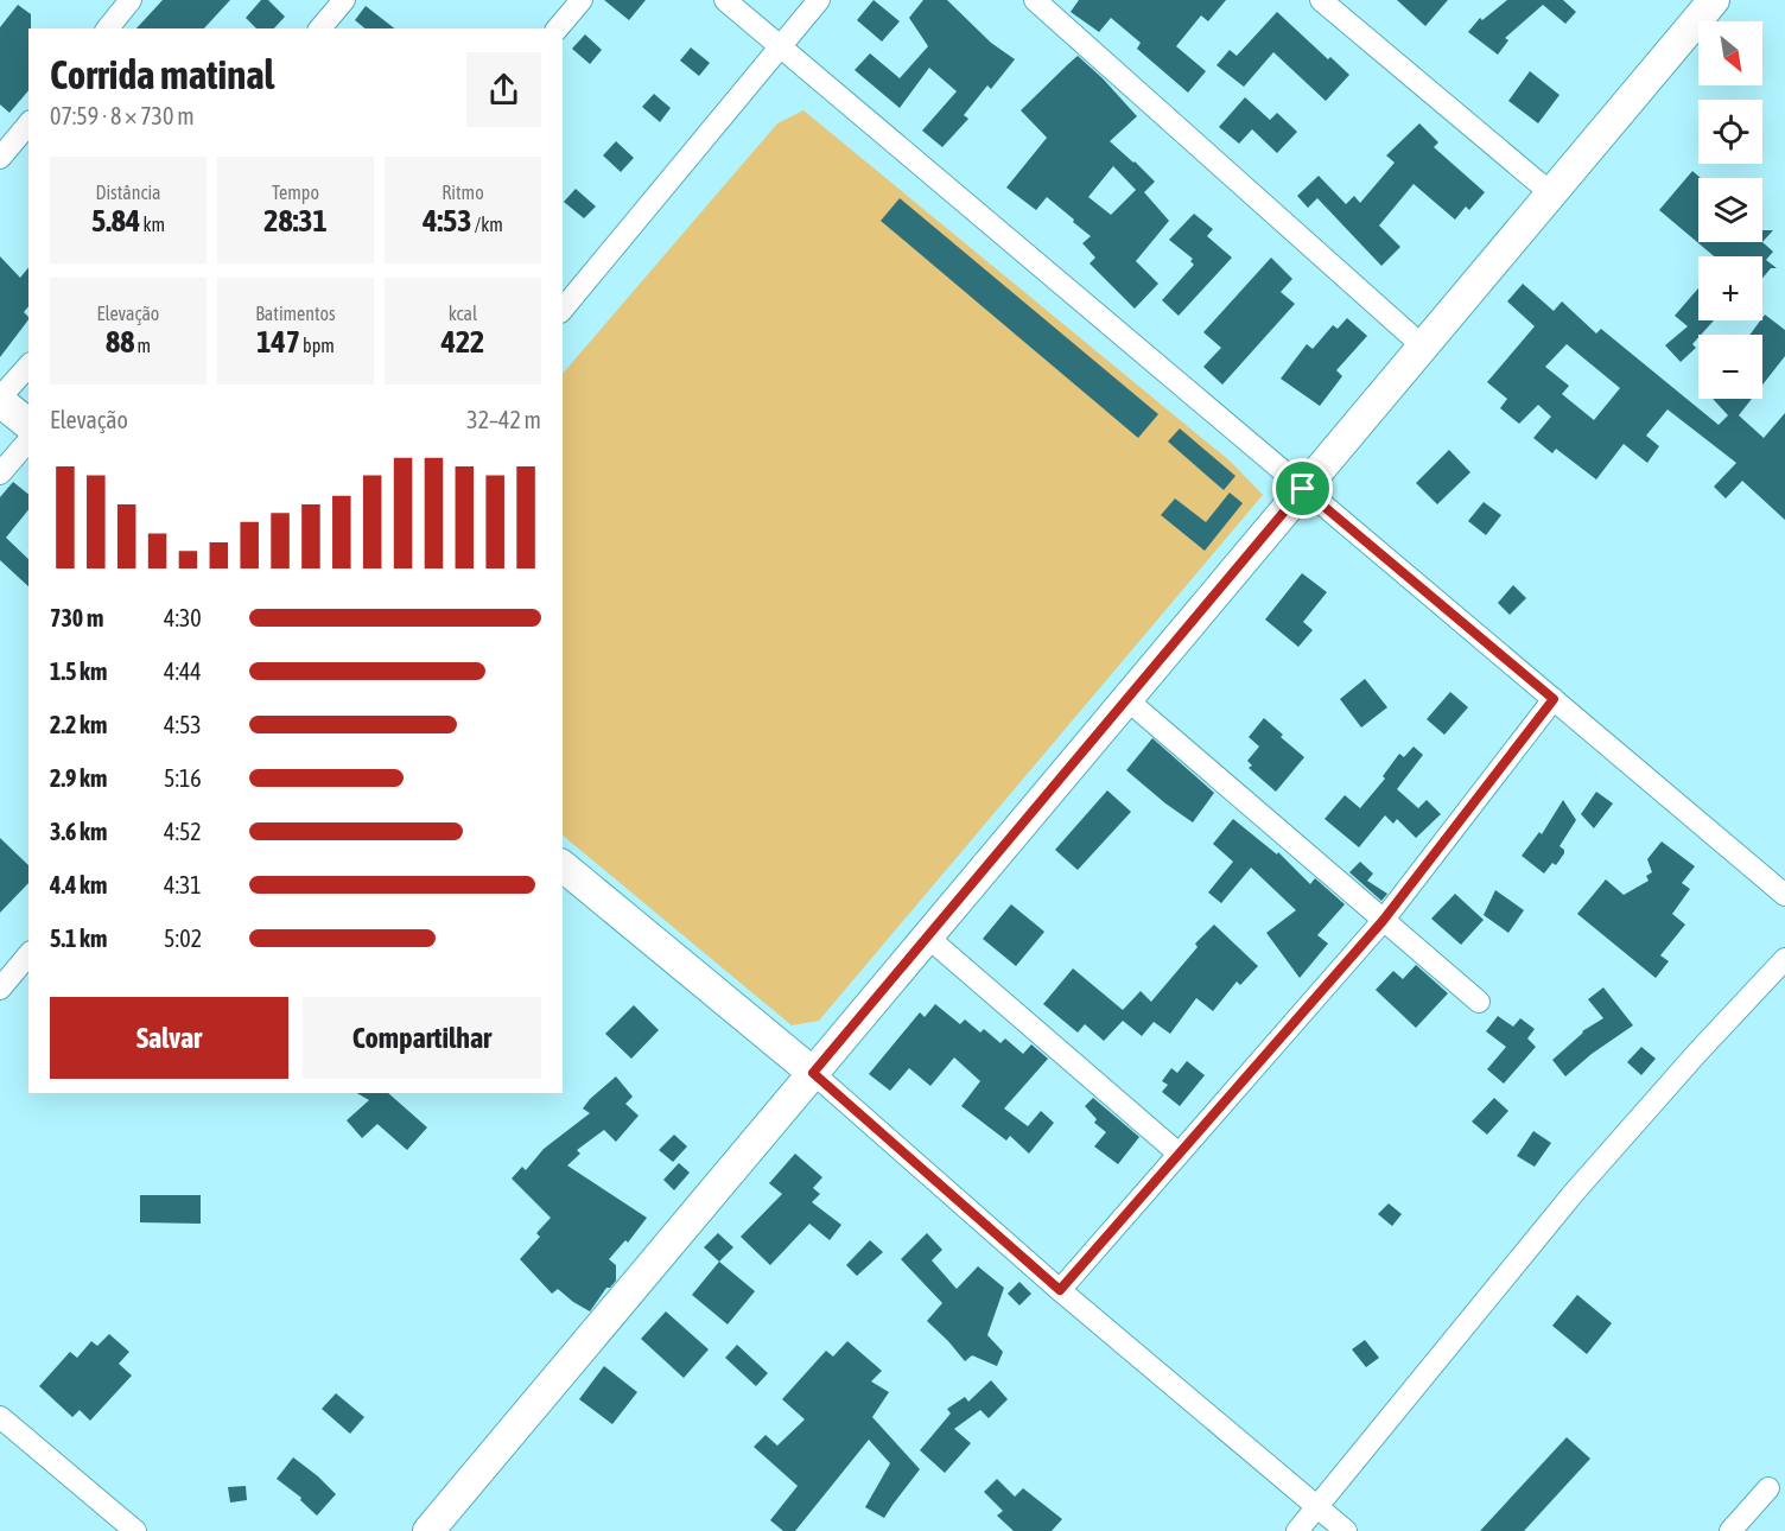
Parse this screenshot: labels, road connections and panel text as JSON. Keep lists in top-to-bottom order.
{
  "north": "bottom right",
  "page": {
    "map_buttons": ["+", "−"],
    "heading": ["Corrida matinal", "07:59 · 8 × 730 m"],
    "stats": [
      ["Distância", "5.84 km"],
      ["Tempo", "28:31"],
      ["Ritmo", "4:53 /km"],
      ["Elevação", "88 m"],
      ["Batimentos", "147 bpm"],
      ["kcal", "422"]
    ],
    "chart": ["Elevação", "32–42 m"],
    "list": [
      {
        "name": "730 m",
        "note": "4:30"
      },
      {
        "name": "1.5 km",
        "note": "4:44"
      },
      {
        "name": "2.2 km",
        "note": "4:53"
      },
      {
        "name": "2.9 km",
        "note": "5:16"
      },
      {
        "name": "3.6 km",
        "note": "4:52"
      },
      {
        "name": "4.4 km",
        "note": "4:31"
      },
      {
        "name": "5.1 km",
        "note": "5:02"
      }
    ],
    "buttons": ["Salvar", "Compartilhar"]
  }
}
